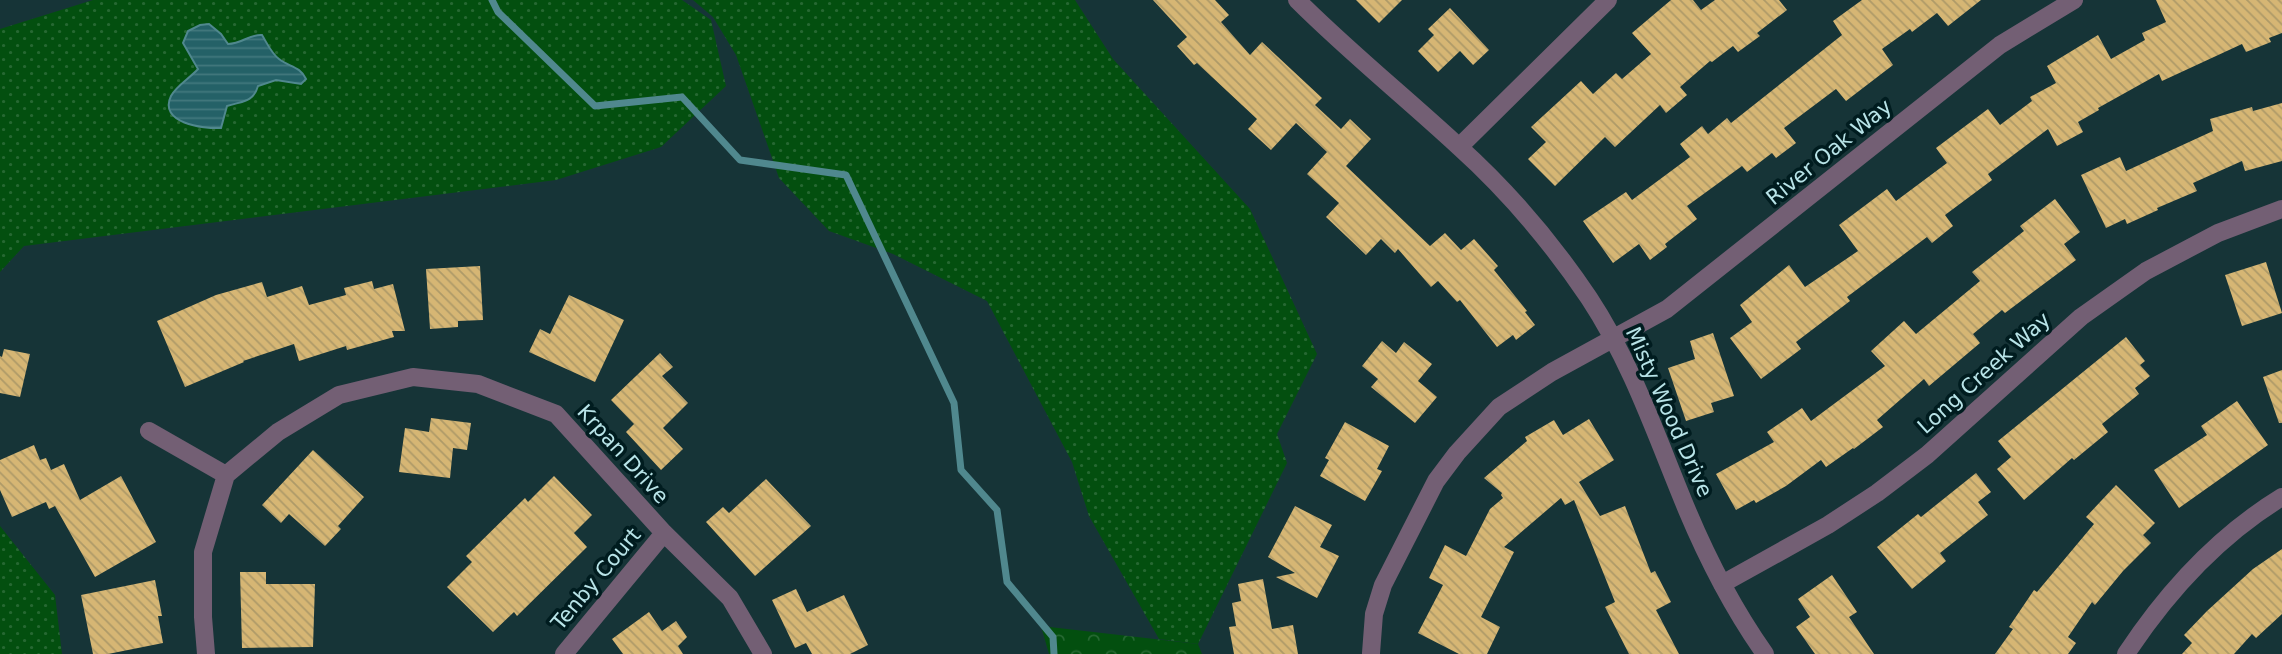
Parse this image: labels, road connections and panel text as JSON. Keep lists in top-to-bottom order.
{
  "streets": {
    "street": [
      "River Oak Way",
      "Long Creek Way",
      "Misty Wood Drive",
      "Krpan Drive",
      "Tenby Court"
    ]
  },
  "crossings": [
    ["River Oak Way", "Misty Wood Drive"],
    ["Long Creek Way", "Misty Wood Drive"],
    ["Krpan Drive", "Tenby Court"]
  ]
}
